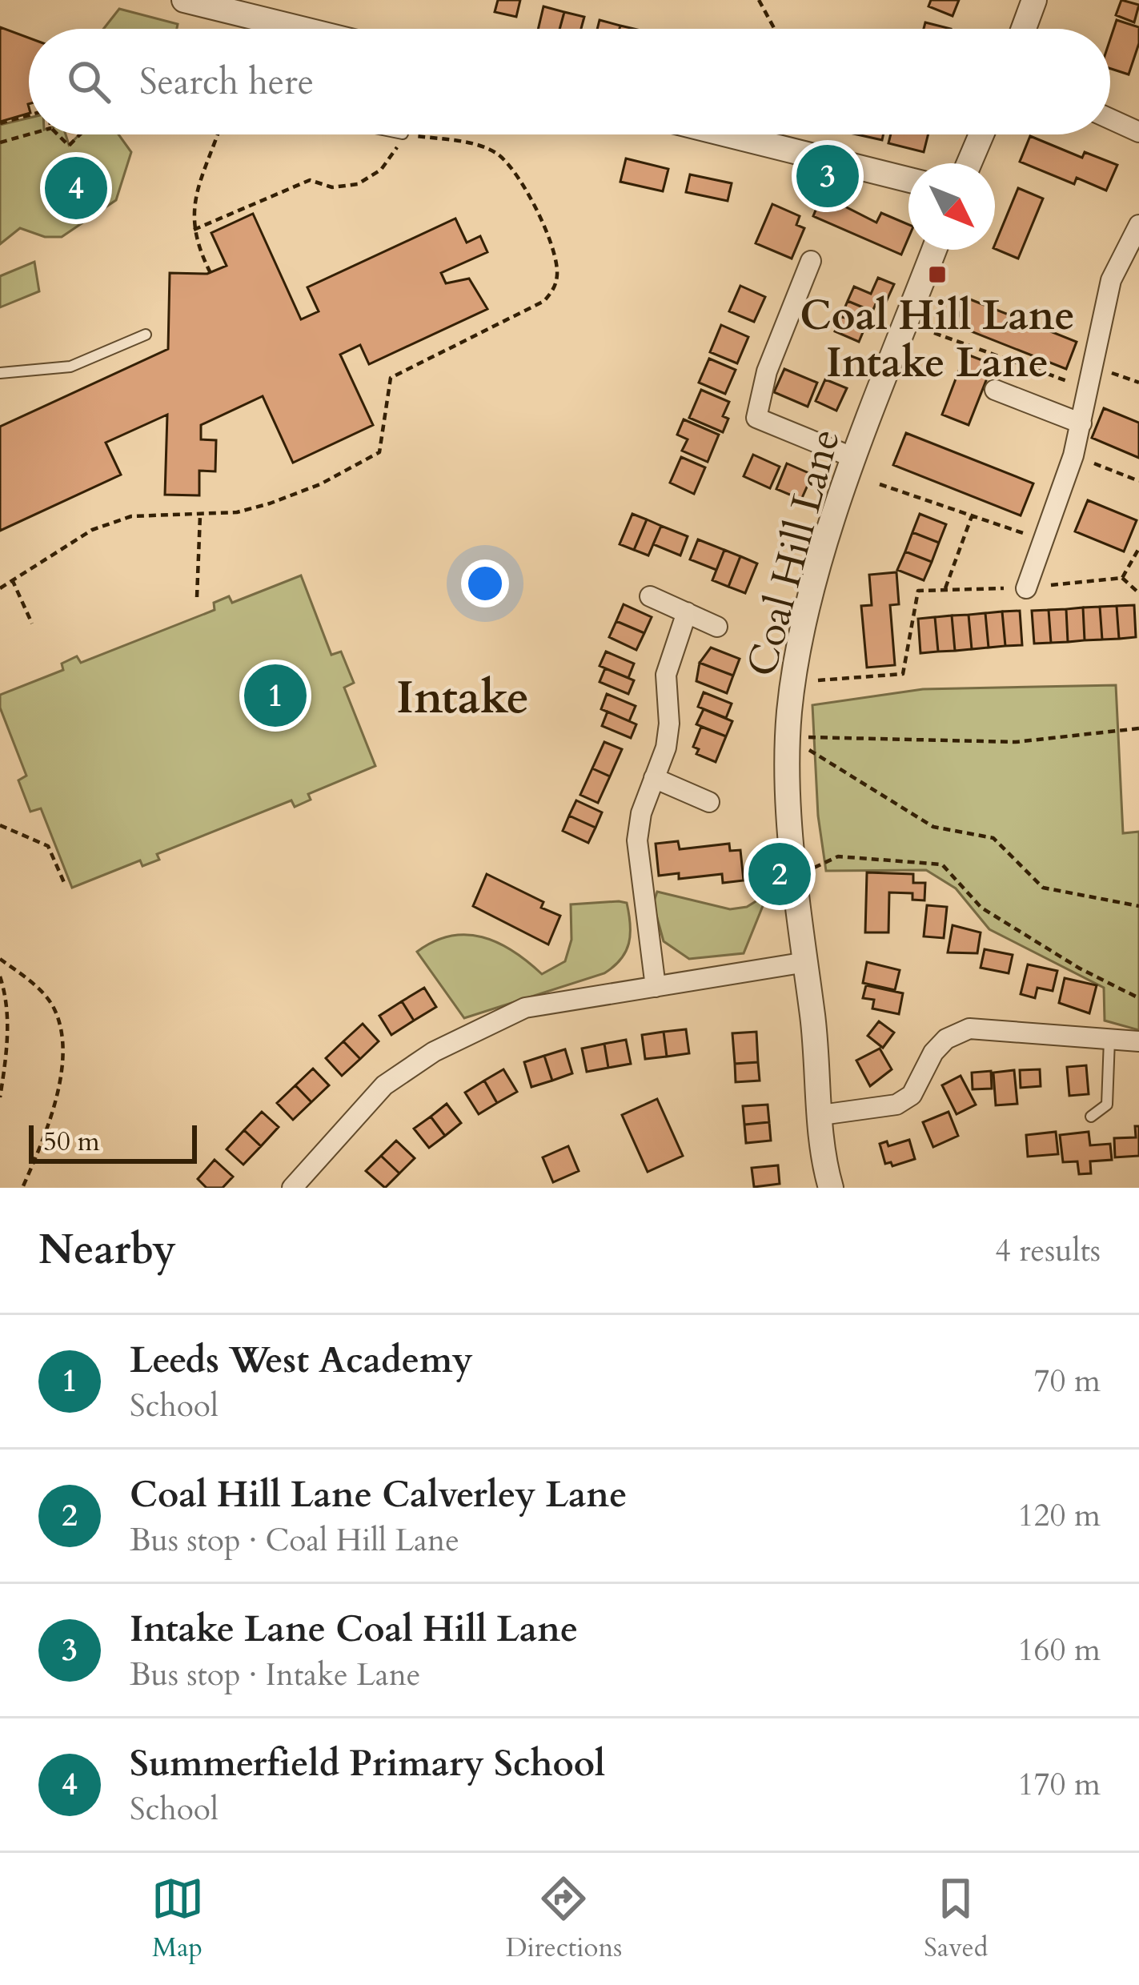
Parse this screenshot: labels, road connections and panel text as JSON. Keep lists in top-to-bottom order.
{
  "streets": {
    "street": ["Coal Hill Lane"]
  },
  "districts": ["Intake"],
  "places": {
    "transit": ["Coal Hill Lane Intake Lane"]
  },
  "scale_bar": "50 m",
  "north": "bottom right",
  "page": {
    "search": "Search here",
    "pins": [
      "3",
      "4",
      "1",
      "2"
    ],
    "scale": "50 m",
    "heading": ["Nearby", "4 results"],
    "list": [
      {
        "mark": "1",
        "name": "Leeds West Academy",
        "note": "School",
        "value": "70 m"
      },
      {
        "mark": "2",
        "name": "Coal Hill Lane Calverley Lane",
        "note": "Bus stop · Coal Hill Lane",
        "value": "120 m"
      },
      {
        "mark": "3",
        "name": "Intake Lane Coal Hill Lane",
        "note": "Bus stop · Intake Lane",
        "value": "160 m"
      },
      {
        "mark": "4",
        "name": "Summerfield Primary School",
        "note": "School",
        "value": "170 m"
      }
    ],
    "nav": ["Map", "Directions", "Saved"]
  }
}
